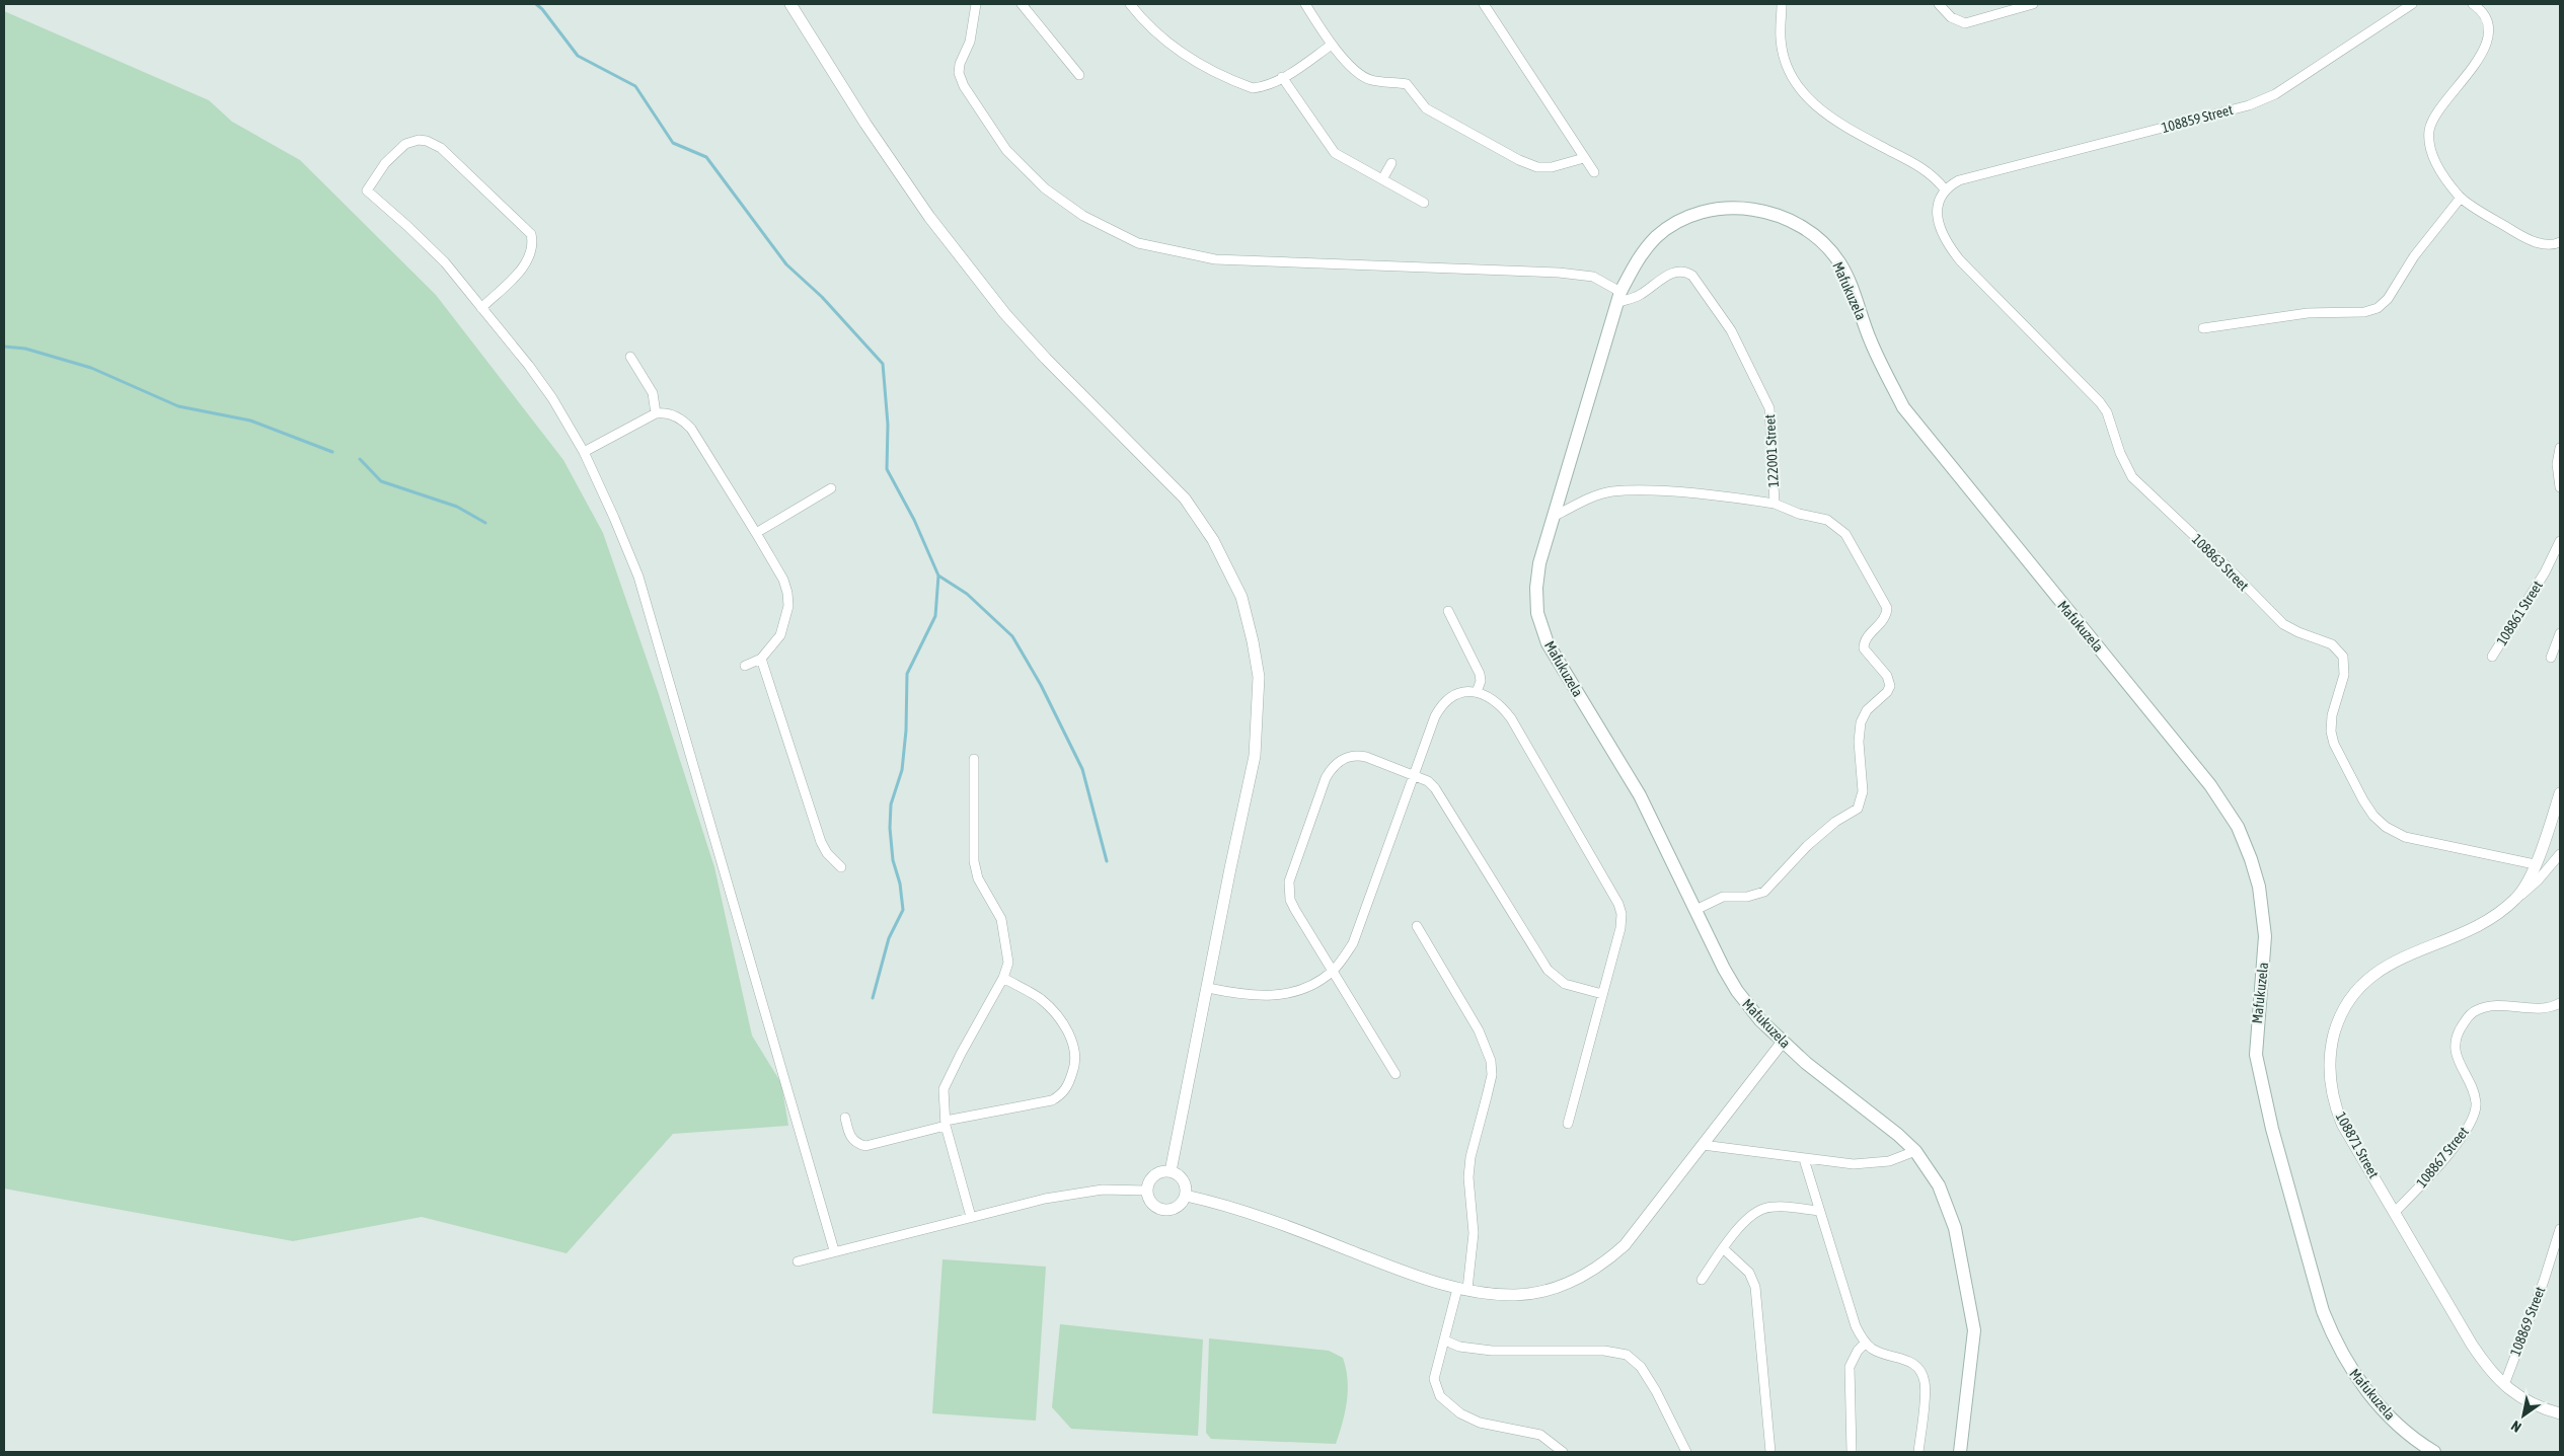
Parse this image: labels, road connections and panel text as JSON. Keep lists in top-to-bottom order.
{
  "streets": {
    "main road": ["Mafukuzela"],
    "street": [
      "108859 Street",
      "122001 Street",
      "108863 Street",
      "108861 Street",
      "108871 Street",
      "108867 Street",
      "108869 Street"
    ]
  },
  "crossings": [
    ["108859 Street", "108863 Street"],
    ["Mafukuzela", "122001 Street"],
    ["108863 Street", "108871 Street"],
    ["108871 Street", "108867 Street"],
    ["108871 Street", "108869 Street"]
  ],
  "north": "bottom left"
}
